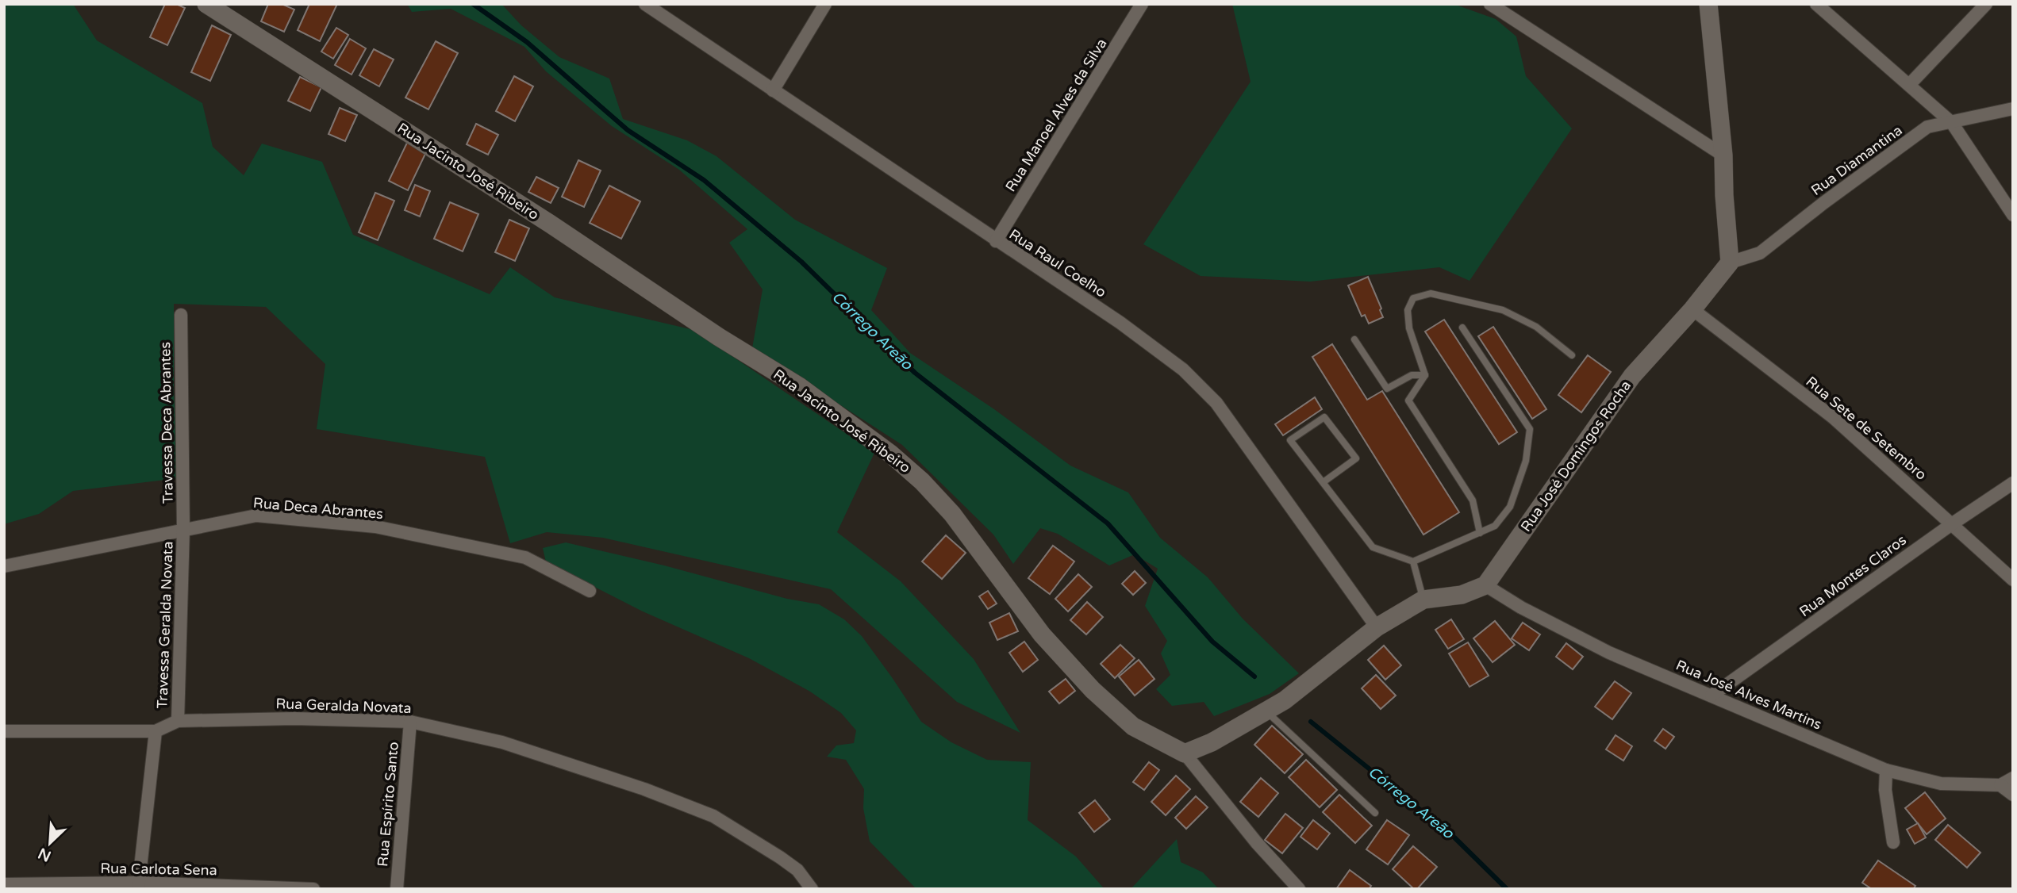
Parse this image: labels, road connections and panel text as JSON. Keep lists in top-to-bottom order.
{
  "streets": {
    "street": [
      "Rua Manoel Alves da Silva",
      "Rua Diamantina",
      "Rua Jacinto José Ribeiro",
      "Rua Raul Coelho",
      "Travessa Deca Abrantes",
      "Rua Sete de Setembro",
      "Rua José Domingos Rocha",
      "Rua Deca Abrantes",
      "Rua Montes Claros",
      "Travessa Geralda Novata",
      "Rua José Alves Martins",
      "Rua Geralda Novata",
      "Rua Espírito Santo",
      "Rua Carlota Sena"
    ]
  },
  "crossings": [
    ["Rua Manoel Alves da Silva", "Rua Raul Coelho"],
    ["Rua Diamantina", "Rua José Domingos Rocha"],
    ["Travessa Deca Abrantes", "Rua Deca Abrantes"],
    ["Travessa Deca Abrantes", "Travessa Geralda Novata"],
    ["Rua Sete de Setembro", "Rua José Domingos Rocha"],
    ["Rua Sete de Setembro", "Rua Montes Claros"],
    ["Rua José Domingos Rocha", "Rua José Alves Martins"],
    ["Rua Deca Abrantes", "Travessa Geralda Novata"],
    ["Rua Montes Claros", "Rua José Alves Martins"],
    ["Travessa Geralda Novata", "Rua Geralda Novata"],
    ["Rua Geralda Novata", "Rua Espírito Santo"]
  ],
  "water": ["Córrego Areão"],
  "north": "bottom left"
}
